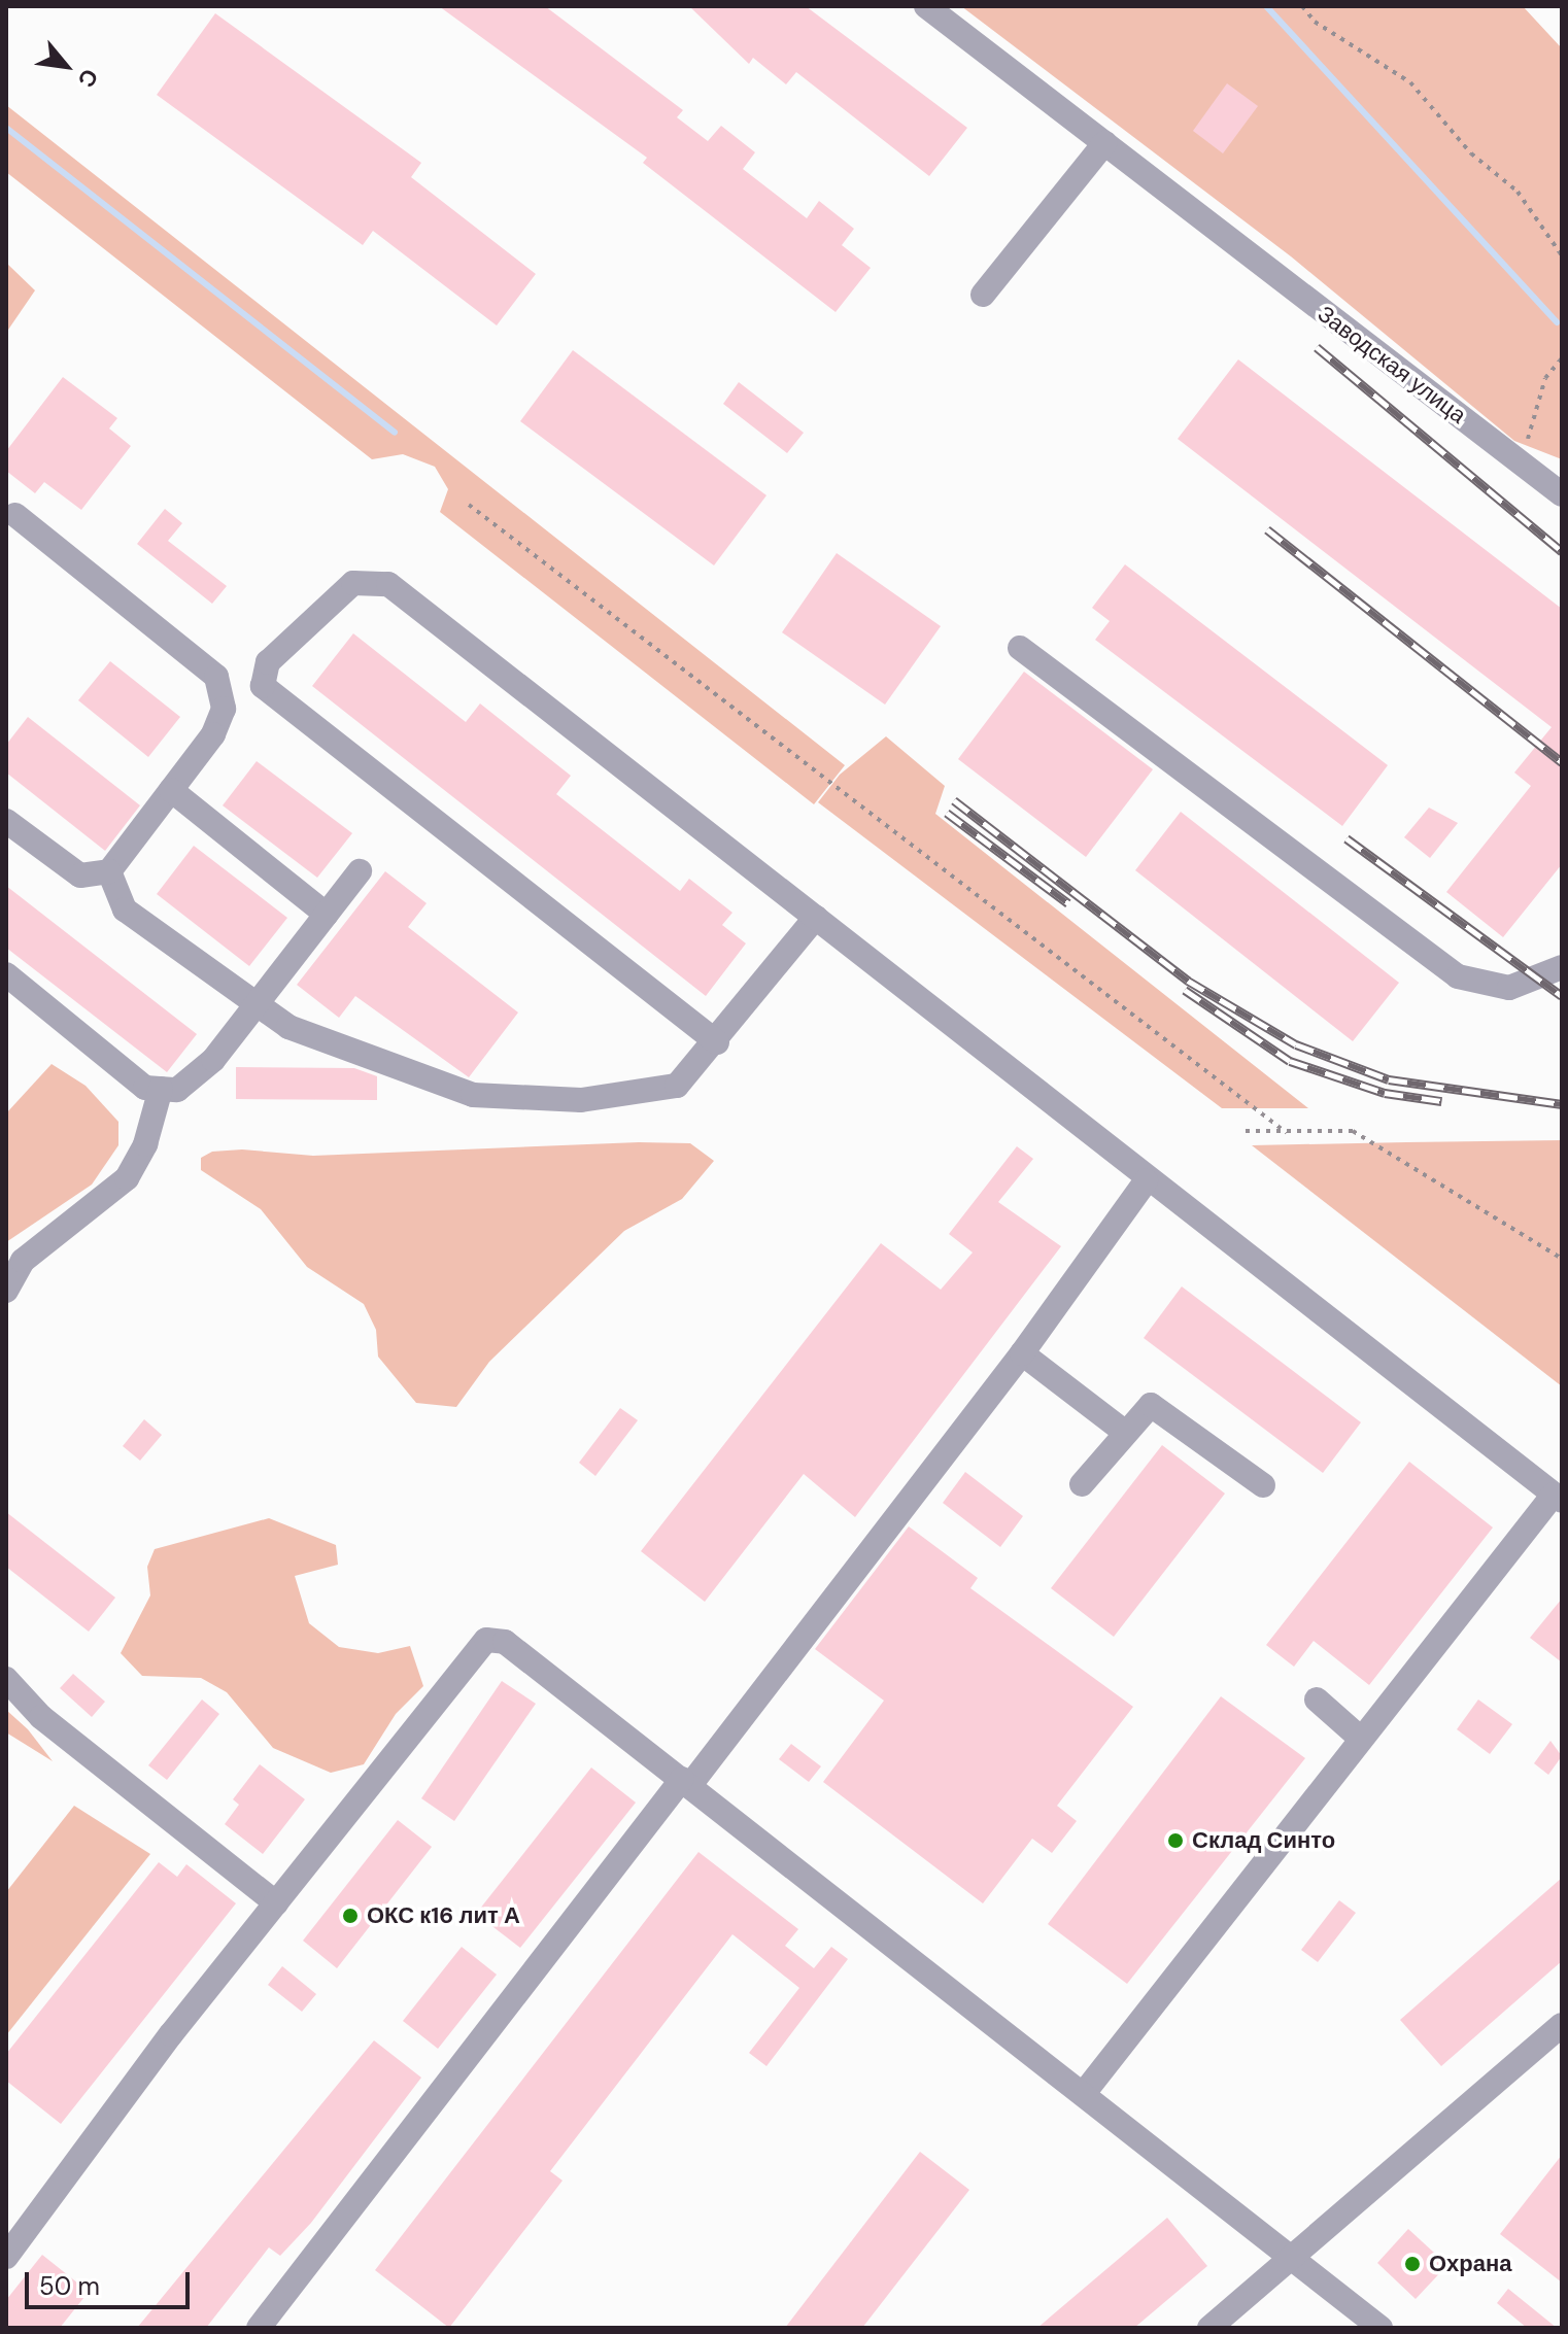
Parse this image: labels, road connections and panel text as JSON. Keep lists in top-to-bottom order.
{
  "streets": {
    "street": ["Заводская улица"]
  },
  "places": ["Склад Синто", "ОКС к16 лит А", "Охрана"],
  "scale_bar": "50 m",
  "north": "bottom right"
}
